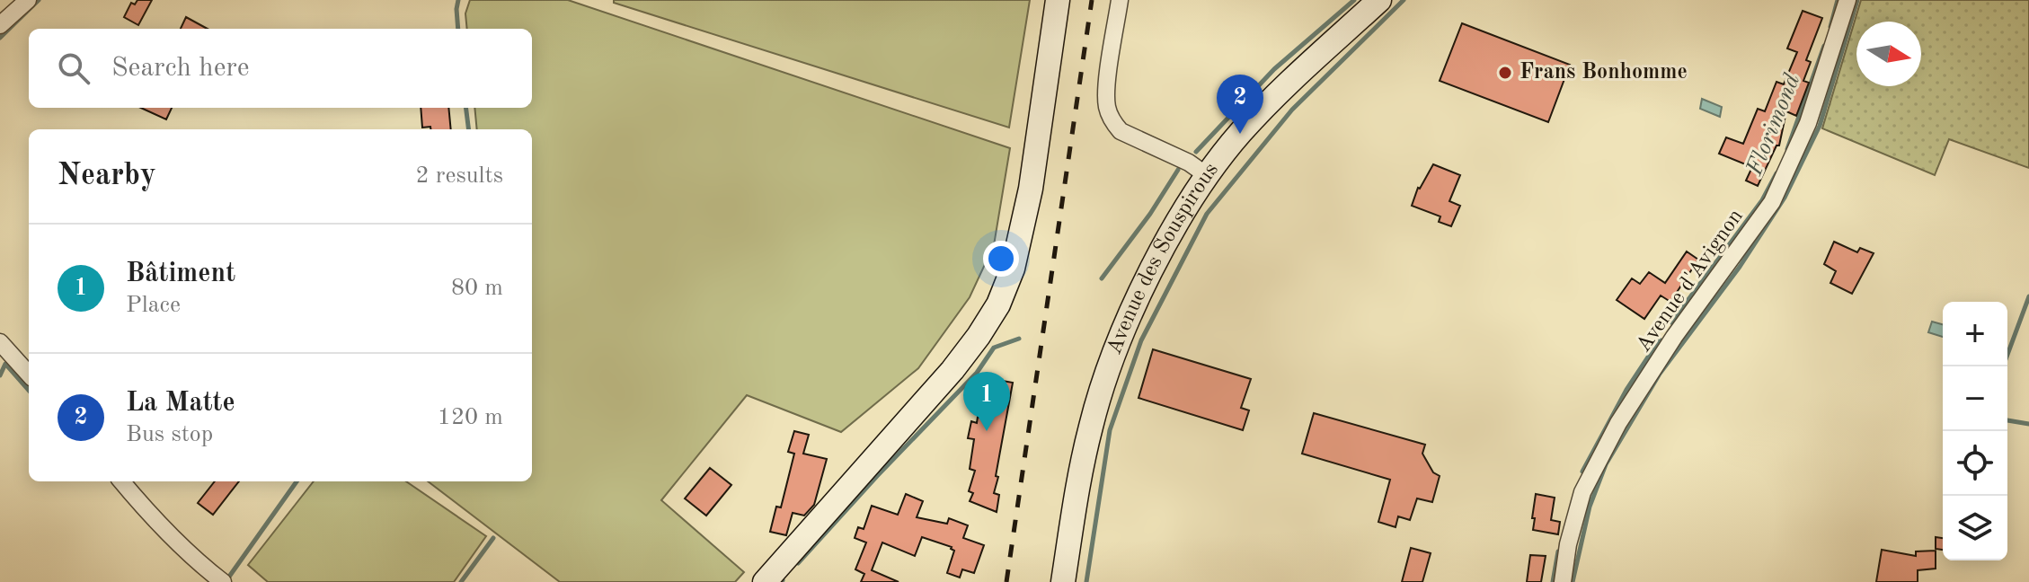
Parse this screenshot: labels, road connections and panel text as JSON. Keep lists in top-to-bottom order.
{
  "streets": {
    "main road": ["Avenue des Souspirous"],
    "street": ["Avenue d'Avignon"]
  },
  "water": ["Florimond"],
  "places": ["Frans Bonhomme"],
  "north": "right",
  "page": {
    "search": "Search here",
    "pins": ["2", "1"],
    "heading": ["Nearby", "2 results"],
    "list": [
      {
        "mark": "1",
        "name": "Bâtiment",
        "note": "Place",
        "value": "80 m"
      },
      {
        "mark": "2",
        "name": "La Matte",
        "note": "Bus stop",
        "value": "120 m"
      }
    ],
    "map_buttons": ["+", "−"]
  }
}
